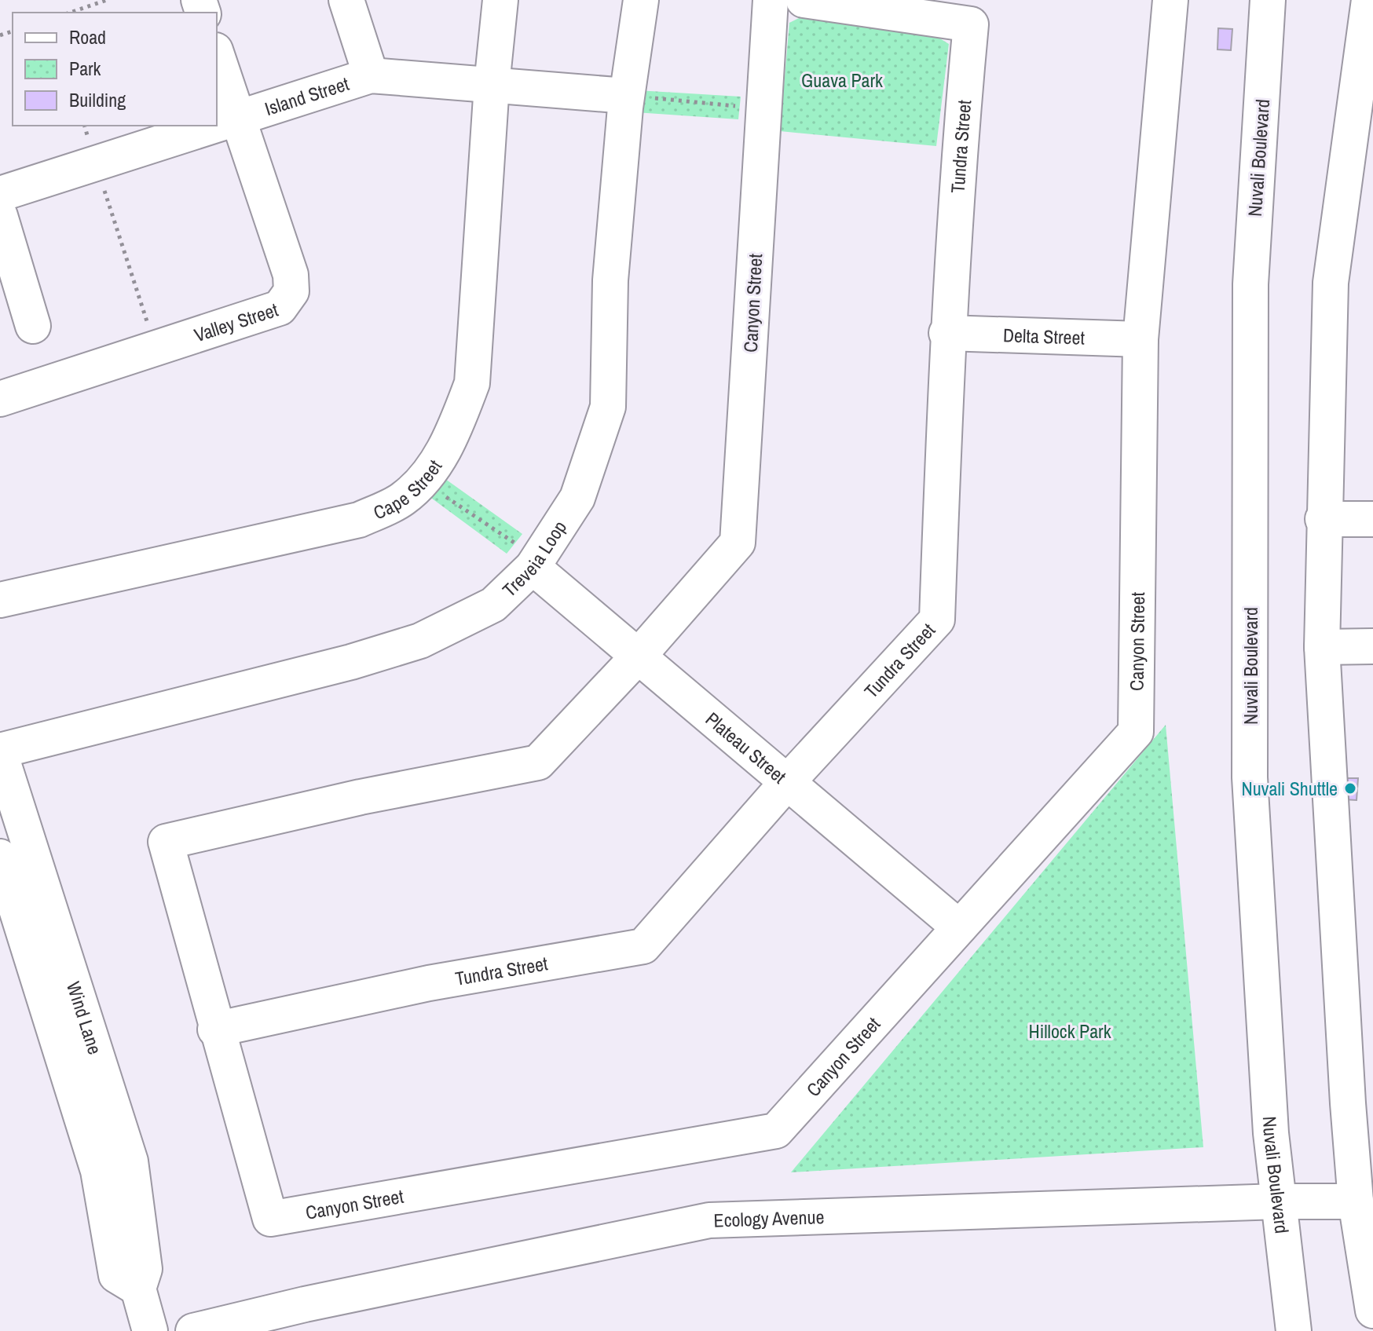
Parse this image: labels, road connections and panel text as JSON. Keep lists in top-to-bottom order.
{
  "streets": {
    "street": [
      "Island Street",
      "Tundra Street",
      "Nuvali Boulevard",
      "Canyon Street",
      "Valley Street",
      "Delta Street",
      "Cape Street",
      "Treveia Loop",
      "Plateau Street",
      "Wind Lane",
      "Ecology Avenue"
    ]
  },
  "crossings": [
    ["Island Street", "Valley Street"],
    ["Island Street", "Cape Street"],
    ["Island Street", "Treveia Loop"],
    ["Tundra Street", "Canyon Street"],
    ["Tundra Street", "Delta Street"],
    ["Tundra Street", "Plateau Street"],
    ["Nuvali Boulevard", "Ecology Avenue"],
    ["Canyon Street", "Delta Street"],
    ["Canyon Street", "Plateau Street"],
    ["Treveia Loop", "Plateau Street"],
    ["Treveia Loop", "Wind Lane"]
  ],
  "parks": ["Guava Park", "Hillock Park"],
  "places": ["Nuvali Shuttle"],
  "legend": ["Road", "Park", "Building"]
}
